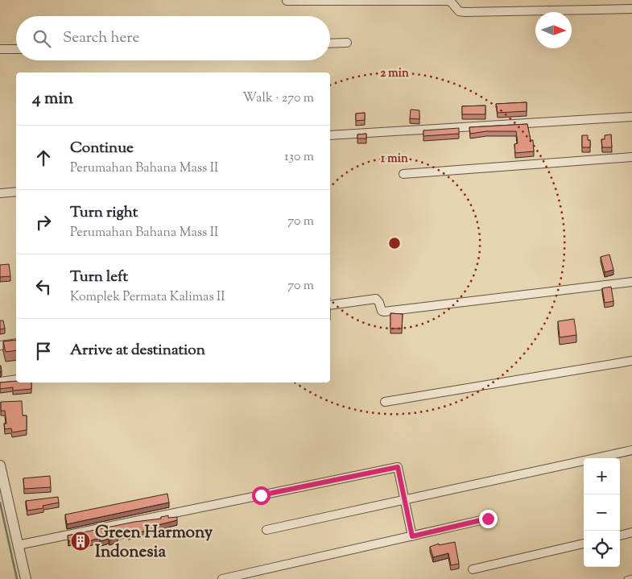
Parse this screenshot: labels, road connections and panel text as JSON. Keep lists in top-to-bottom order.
{
  "places": {
    "building": ["Green Harmony Indonesia"]
  },
  "north": "right",
  "page": {
    "search": "Search here",
    "heading": ["4 min", "Walk · 270 m"],
    "list": [
      ["Continue", "Perumahan Bahana Mass II", "130 m"],
      ["Turn right", "Perumahan Bahana Mass II", "70 m"],
      ["Turn left", "Komplek Permata Kalimas II", "70 m"],
      "Arrive at destination"
    ],
    "map_buttons": ["+", "−"]
  },
  "rings": ["2 min", "1 min"]
}
